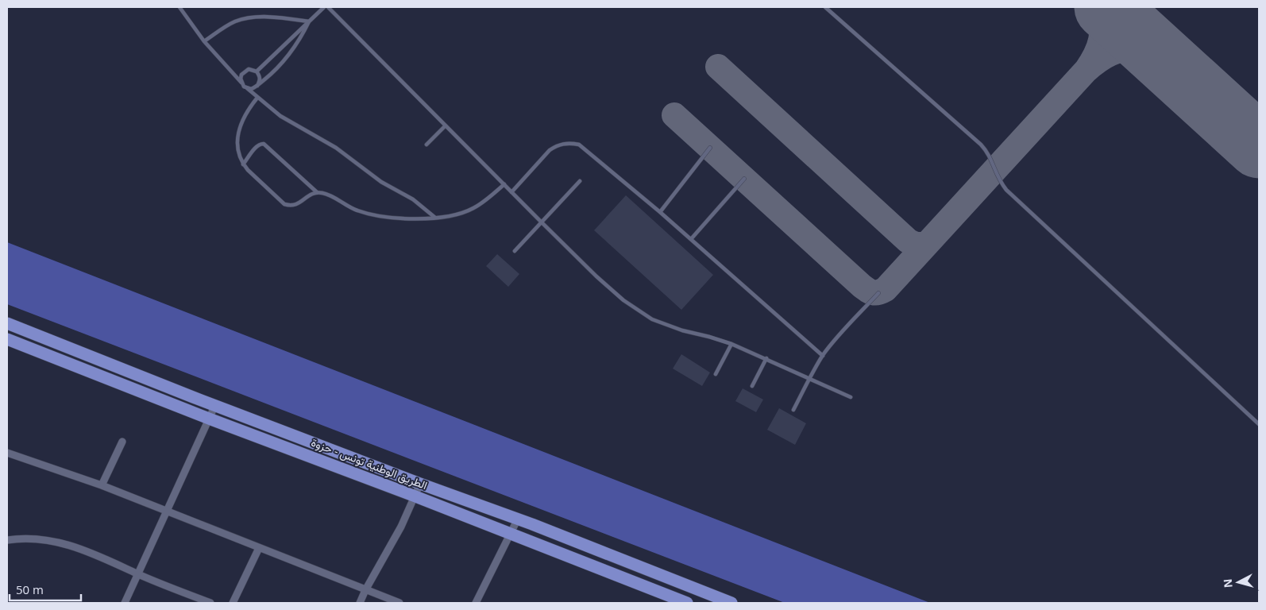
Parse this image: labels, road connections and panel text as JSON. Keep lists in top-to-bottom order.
{
  "streets": {
    "main road": ["الطريق الوطنية تونس - حزوة"]
  },
  "scale_bar": "50 m",
  "north": "left"
}
